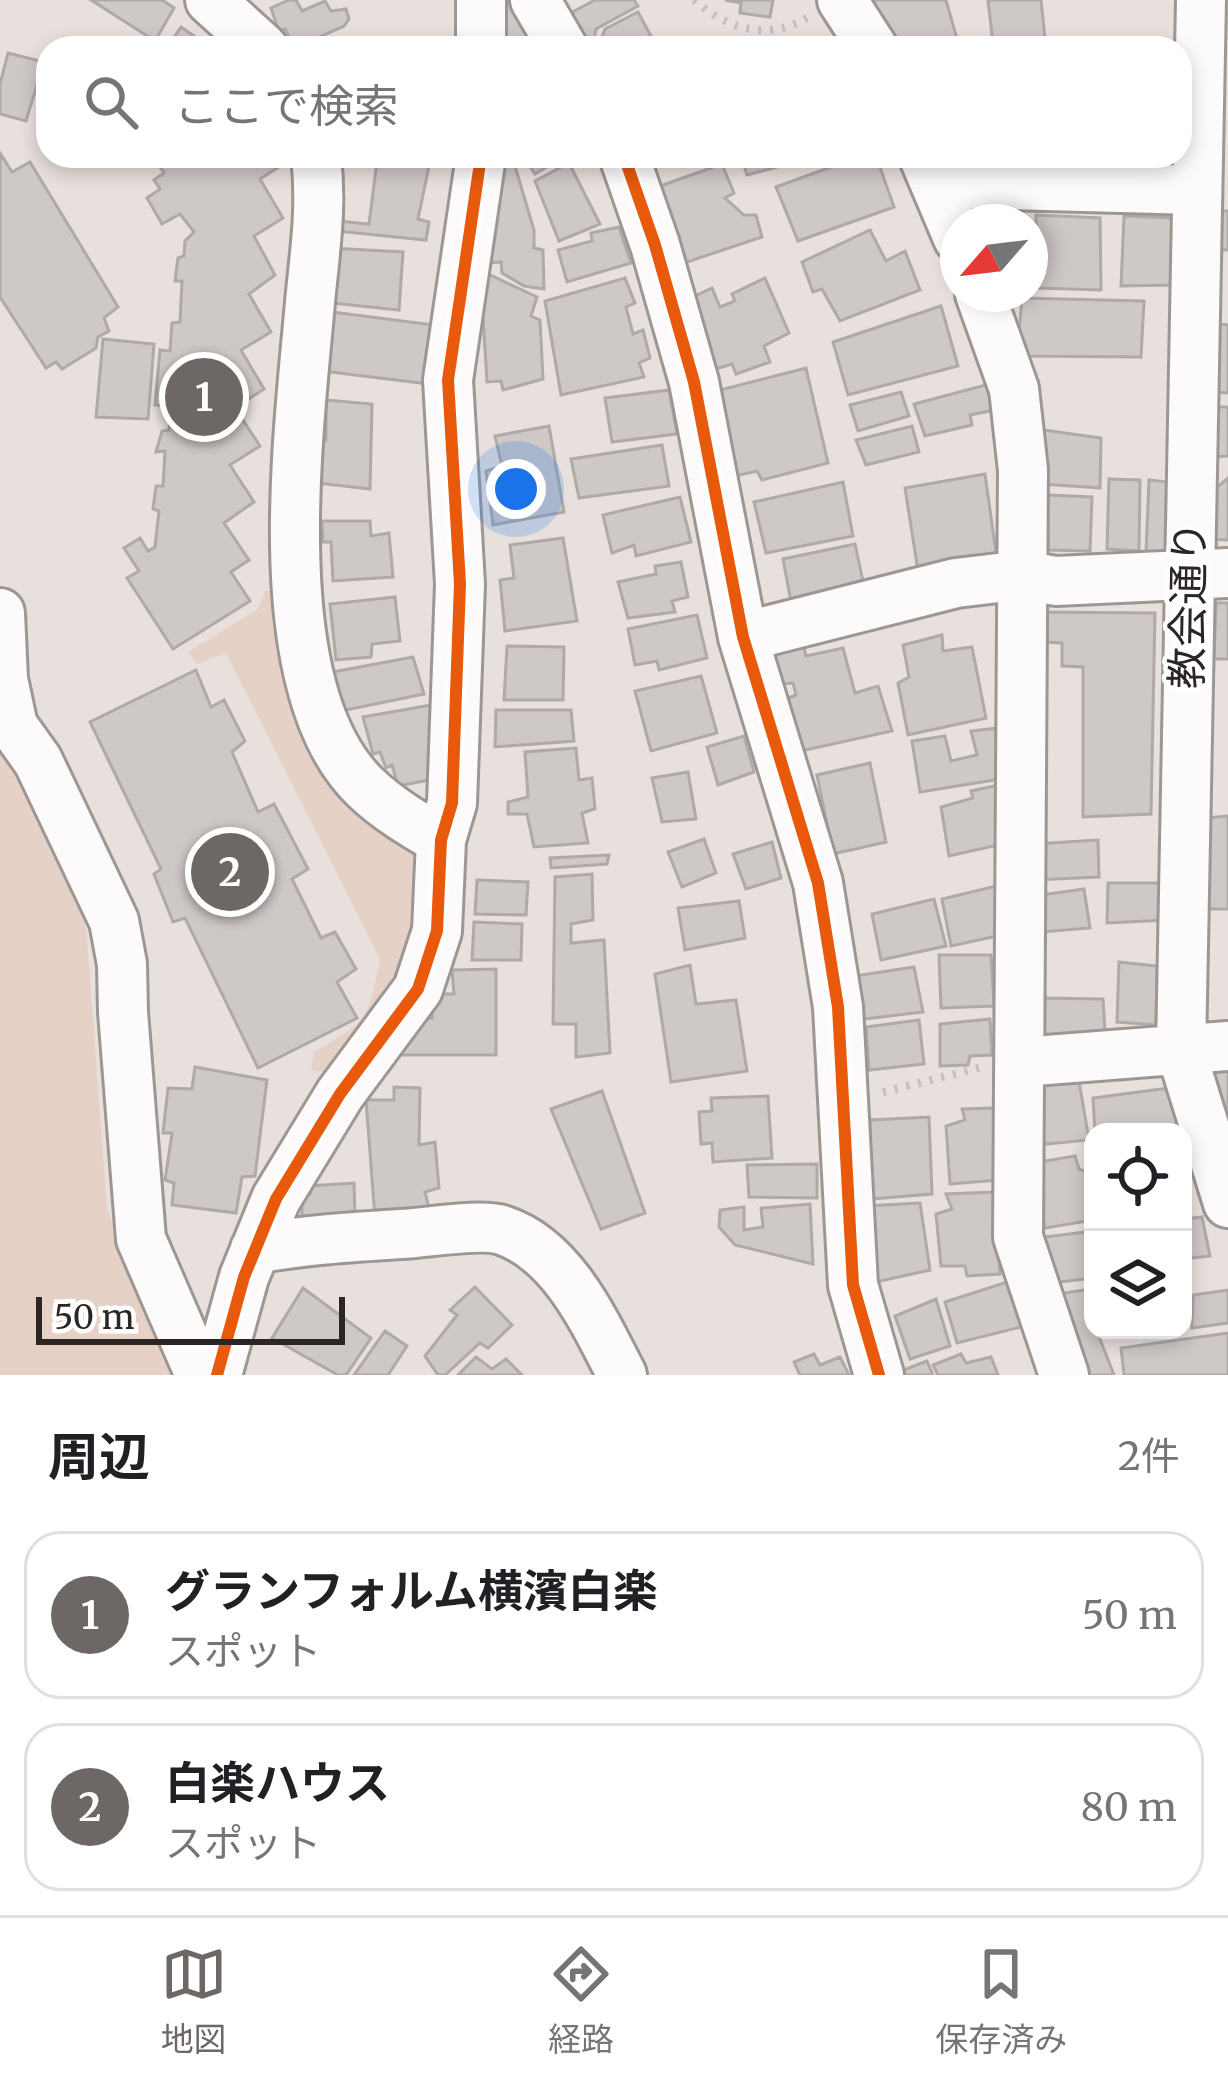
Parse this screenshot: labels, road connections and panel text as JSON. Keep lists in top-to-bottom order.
{
  "streets": {
    "street": ["教会通り"]
  },
  "scale_bar": "50 m",
  "north": "bottom left",
  "page": {
    "search": "ここで検索",
    "pins": ["1", "2"],
    "scale": "50 m",
    "heading": ["周辺", "2件"],
    "list": [
      {
        "mark": "1",
        "name": "グランフォルム横濱白楽",
        "note": "スポット",
        "value": "50 m"
      },
      {
        "mark": "2",
        "name": "白楽ハウス",
        "note": "スポット",
        "value": "80 m"
      }
    ],
    "nav": ["地図", "経路", "保存済み"]
  }
}
